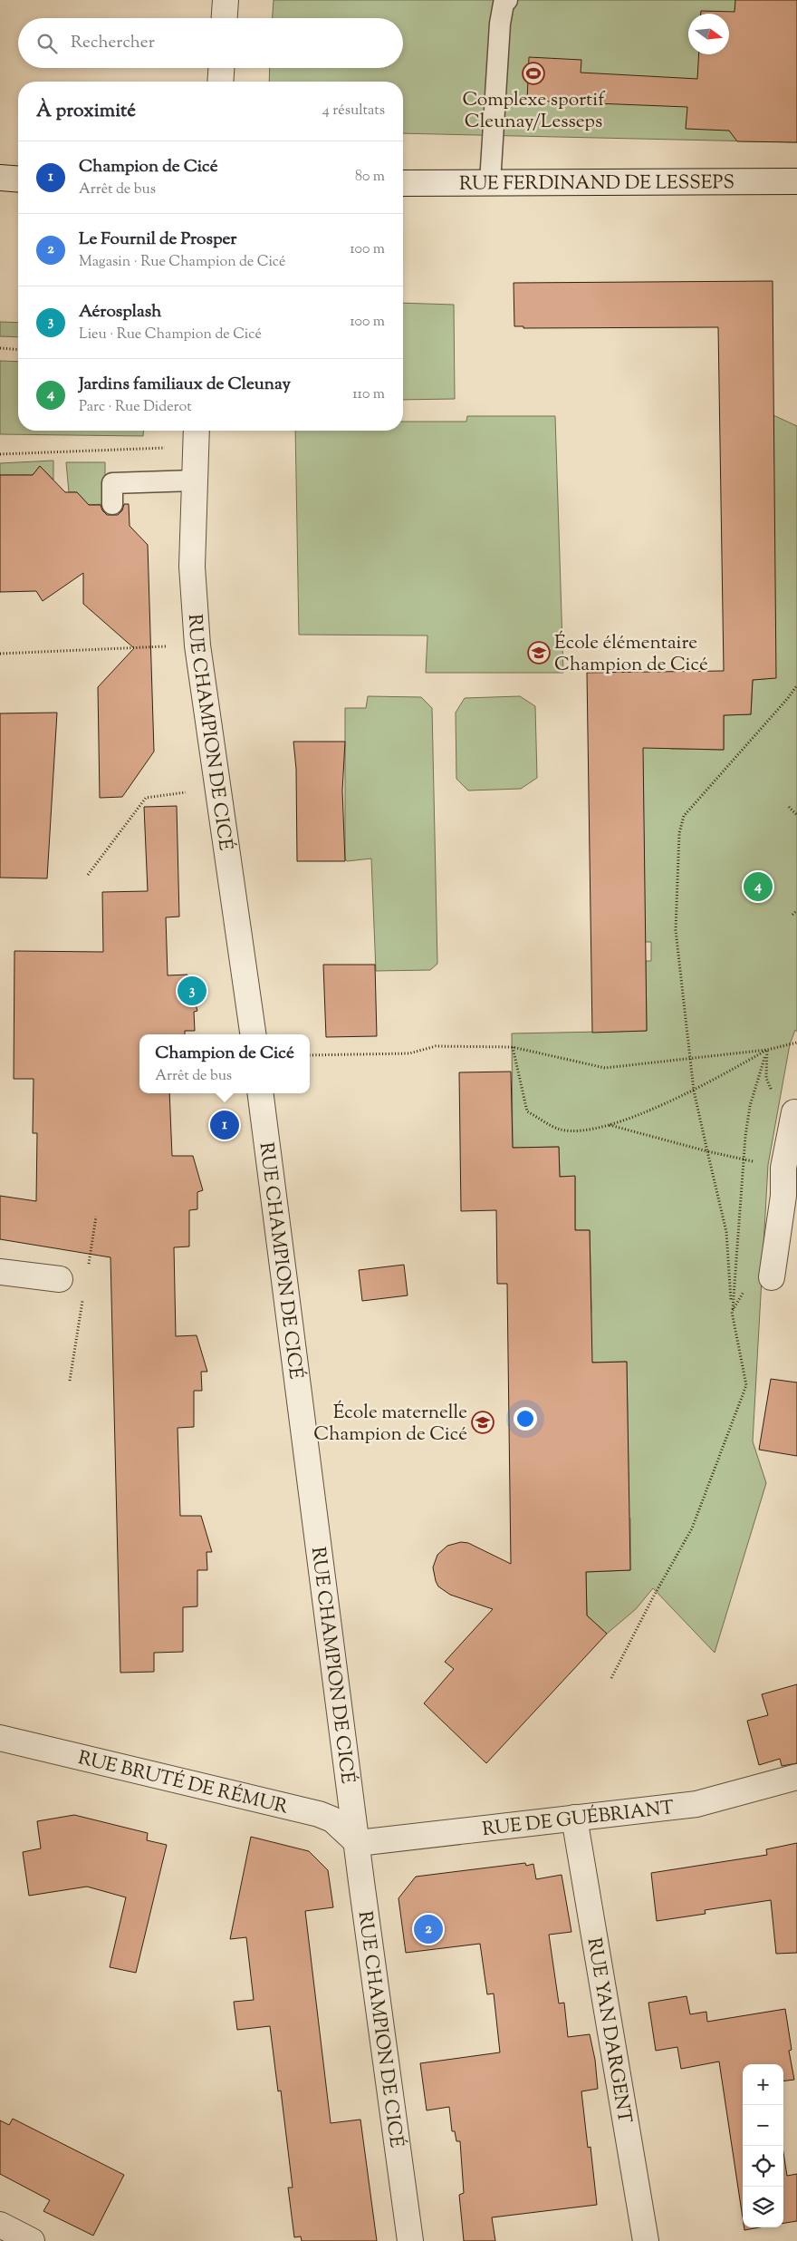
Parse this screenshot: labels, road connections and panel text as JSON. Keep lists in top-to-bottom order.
{
  "streets": {
    "street": [
      "RUE FERDINAND DE LESSEPS",
      "RUE CHAMPION DE CICÉ",
      "RUE BRUTÉ DE RÉMUR",
      "RUE DE GUÉBRIANT",
      "RUE YAN DARGENT"
    ]
  },
  "crossings": [
    ["RUE CHAMPION DE CICÉ", "RUE BRUTÉ DE RÉMUR"],
    ["RUE CHAMPION DE CICÉ", "RUE DE GUÉBRIANT"],
    ["RUE BRUTÉ DE RÉMUR", "RUE DE GUÉBRIANT"],
    ["RUE DE GUÉBRIANT", "RUE YAN DARGENT"]
  ],
  "places": {
    "sports": ["Complexe sportif Cleunay/Lesseps"],
    "school or university": ["École élémentaire Champion de Cicé", "École maternelle Champion de Cicé"]
  },
  "north": "right",
  "page": {
    "search": "Rechercher",
    "heading": ["À proximité", "4 résultats"],
    "list": [
      {
        "mark": "1",
        "name": "Champion de Cicé",
        "note": "Arrêt de bus",
        "value": "80 m"
      },
      {
        "mark": "2",
        "name": "Le Fournil de Prosper",
        "note": "Magasin · Rue Champion de Cicé",
        "value": "100 m"
      },
      {
        "mark": "3",
        "name": "Aérosplash",
        "note": "Lieu · Rue Champion de Cicé",
        "value": "100 m"
      },
      {
        "mark": "4",
        "name": "Jardins familiaux de Cleunay",
        "note": "Parc · Rue Diderot",
        "value": "110 m"
      }
    ],
    "pins": [
      "4",
      "3",
      "1",
      "2"
    ],
    "popup": ["Champion de Cicé", "Arrêt de bus"],
    "map_buttons": ["+", "−"]
  }
}
